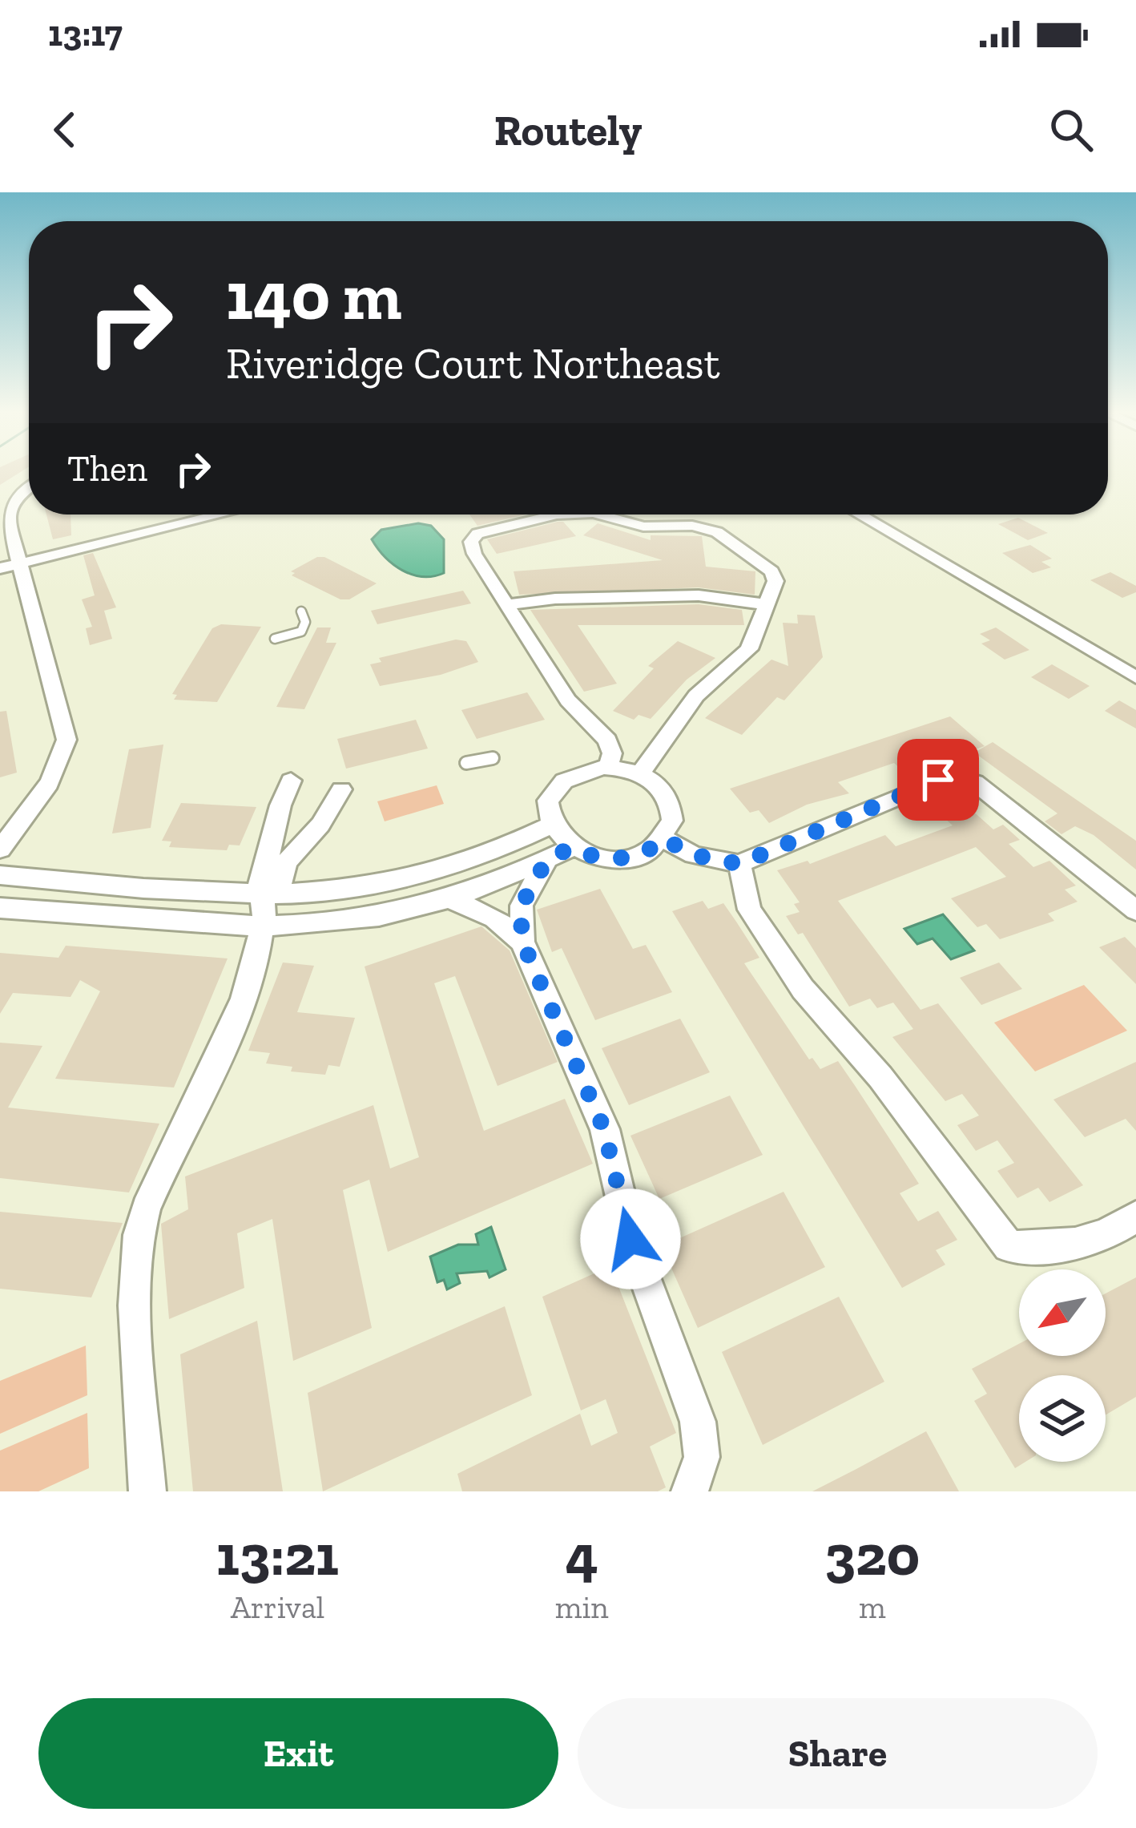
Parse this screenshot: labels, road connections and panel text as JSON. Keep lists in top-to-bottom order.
{
  "north": "bottom left",
  "page": {
    "status": "13:17",
    "header": "Routely",
    "turn": ["140 m", "Riveridge Court Northeast"],
    "then": "Then",
    "eta": [
      "13:21",
      "Arrival",
      "4",
      "min",
      "320",
      "m"
    ],
    "buttons": ["Exit", "Share"]
  }
}
